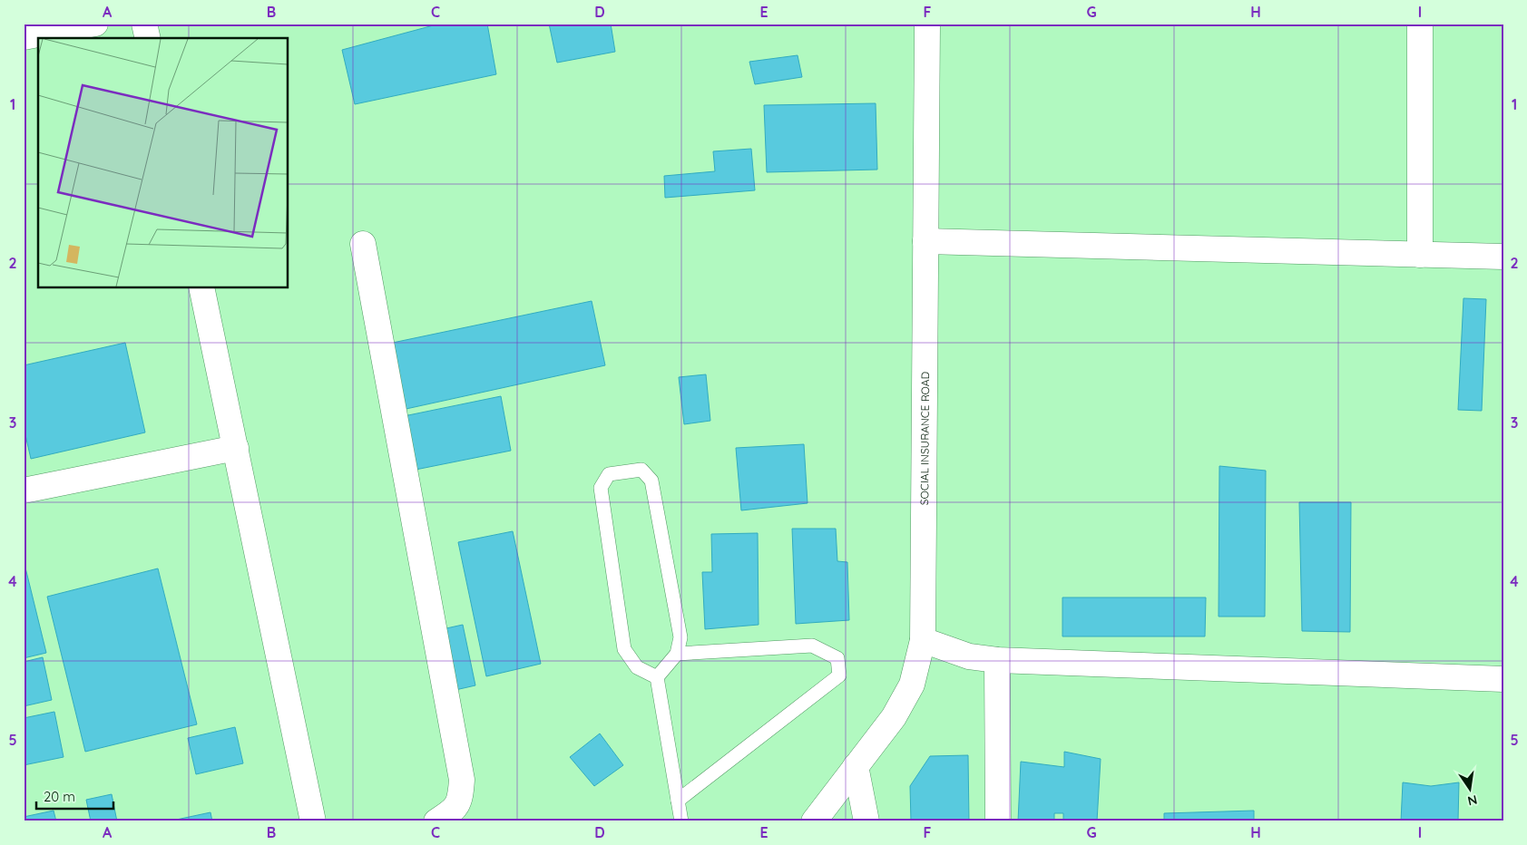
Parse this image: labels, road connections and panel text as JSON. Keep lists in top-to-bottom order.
{
  "streets": {
    "street": ["SOCIAL INSURANCE ROAD"]
  },
  "scale_bar": "20 m",
  "north": "bottom",
  "grid": {
    "columns": [
      "A",
      "B",
      "C",
      "D",
      "E",
      "F",
      "G",
      "H",
      "I"
    ],
    "rows": [
      "1",
      "2",
      "3",
      "4",
      "5"
    ]
  }
}
